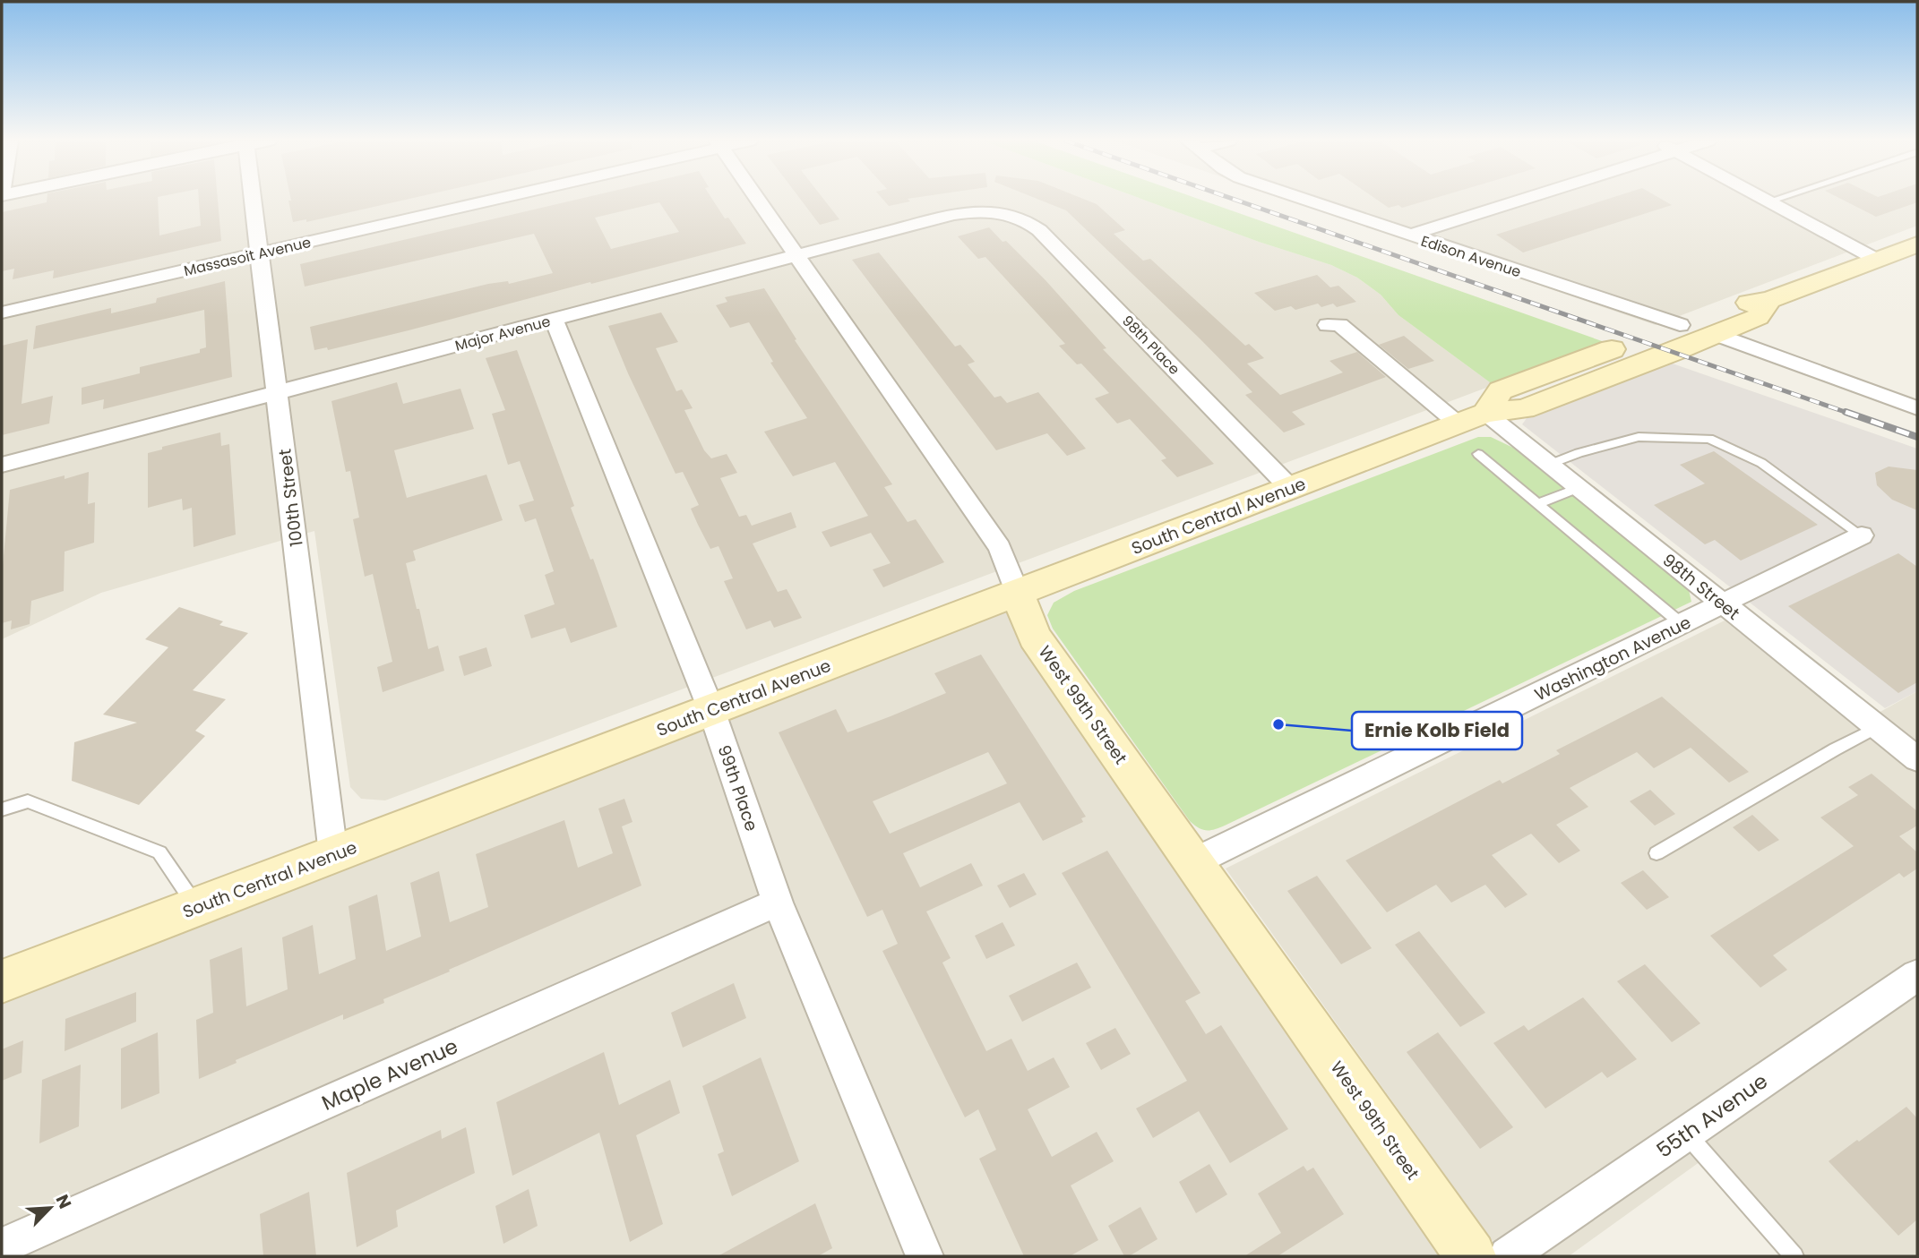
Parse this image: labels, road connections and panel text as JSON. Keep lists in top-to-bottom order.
{
  "streets": {
    "street": [
      "Massasoit Avenue",
      "Edison Avenue",
      "Major Avenue",
      "98th Place",
      "100th Street",
      "South Central Avenue",
      "98th Street",
      "Washington Avenue",
      "West 99th Street",
      "99th Place",
      "Maple Avenue",
      "55th Avenue"
    ]
  },
  "crossings": [
    ["Massasoit Avenue", "100th Street"],
    ["Edison Avenue", "South Central Avenue"],
    ["Major Avenue", "98th Place"],
    ["Major Avenue", "100th Street"],
    ["Major Avenue", "West 99th Street"],
    ["Major Avenue", "99th Place"],
    ["98th Place", "South Central Avenue"],
    ["100th Street", "South Central Avenue"],
    ["South Central Avenue", "98th Street"],
    ["South Central Avenue", "West 99th Street"],
    ["South Central Avenue", "99th Place"],
    ["98th Street", "Washington Avenue"],
    ["Washington Avenue", "West 99th Street"],
    ["99th Place", "Maple Avenue"]
  ],
  "places": ["Ernie Kolb Field"],
  "north": "top right"
}
